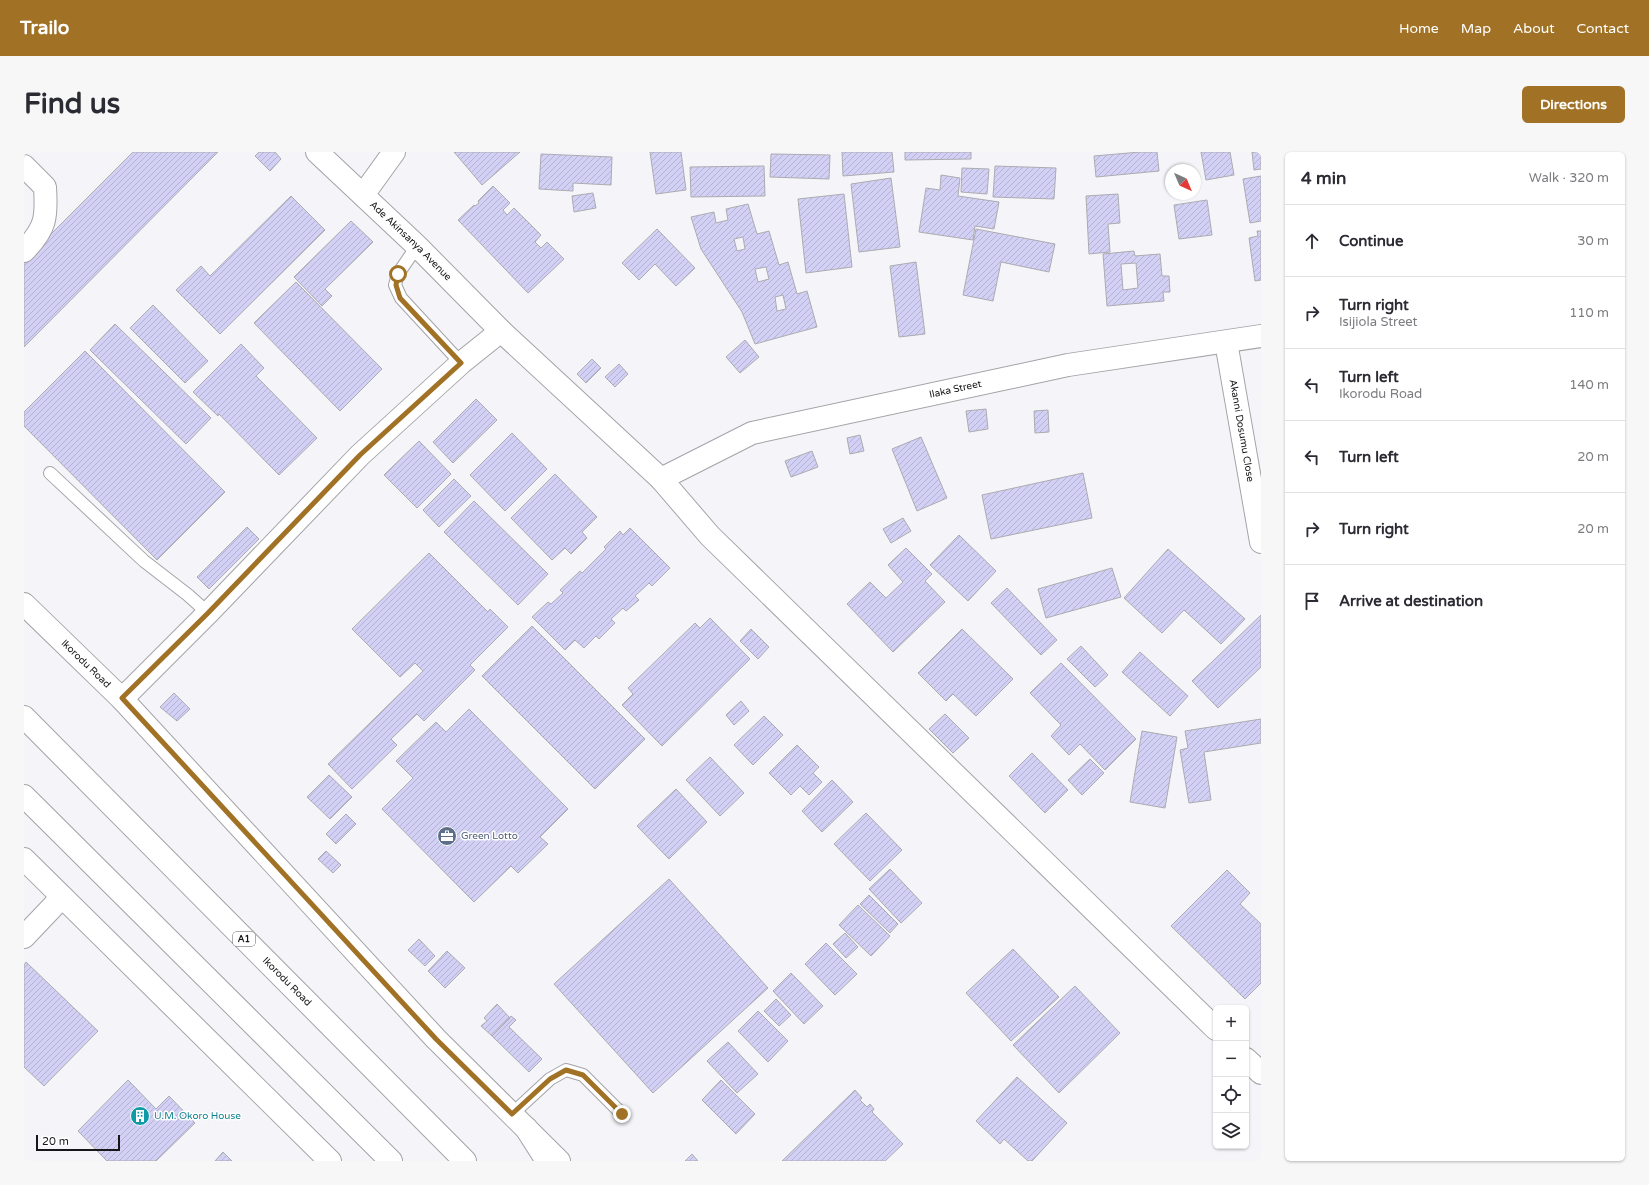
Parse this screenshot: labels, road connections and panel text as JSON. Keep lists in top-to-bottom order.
{
  "streets": {
    "main road": [
      "Ade Akinsanya Avenue",
      "Ilaka Street",
      "Akanni Dosumu Close",
      "Ikorodu Road",
      "A1"
    ]
  },
  "crossings": [
    ["Ade Akinsanya Avenue", "Ilaka Street"],
    ["Ilaka Street", "Akanni Dosumu Close"]
  ],
  "places": {
    "office": ["Green Lotto"],
    "building": ["U.M. Okoro House"]
  },
  "scale_bar": "20 m",
  "north": "bottom right",
  "page": {
    "header": "Trailo",
    "nav": [
      "Home",
      "Map",
      "About",
      "Contact"
    ],
    "buttons": "Directions",
    "title": "Find us",
    "heading": ["4 min", "Walk · 320 m"],
    "list": [
      ["Continue", "30 m"],
      ["Turn right", "Isijiola Street", "110 m"],
      ["Turn left", "Ikorodu Road", "140 m"],
      ["Turn left", "20 m"],
      ["Turn right", "20 m"],
      "Arrive at destination"
    ],
    "map_buttons": ["+", "−"],
    "scale": "20 m"
  }
}
